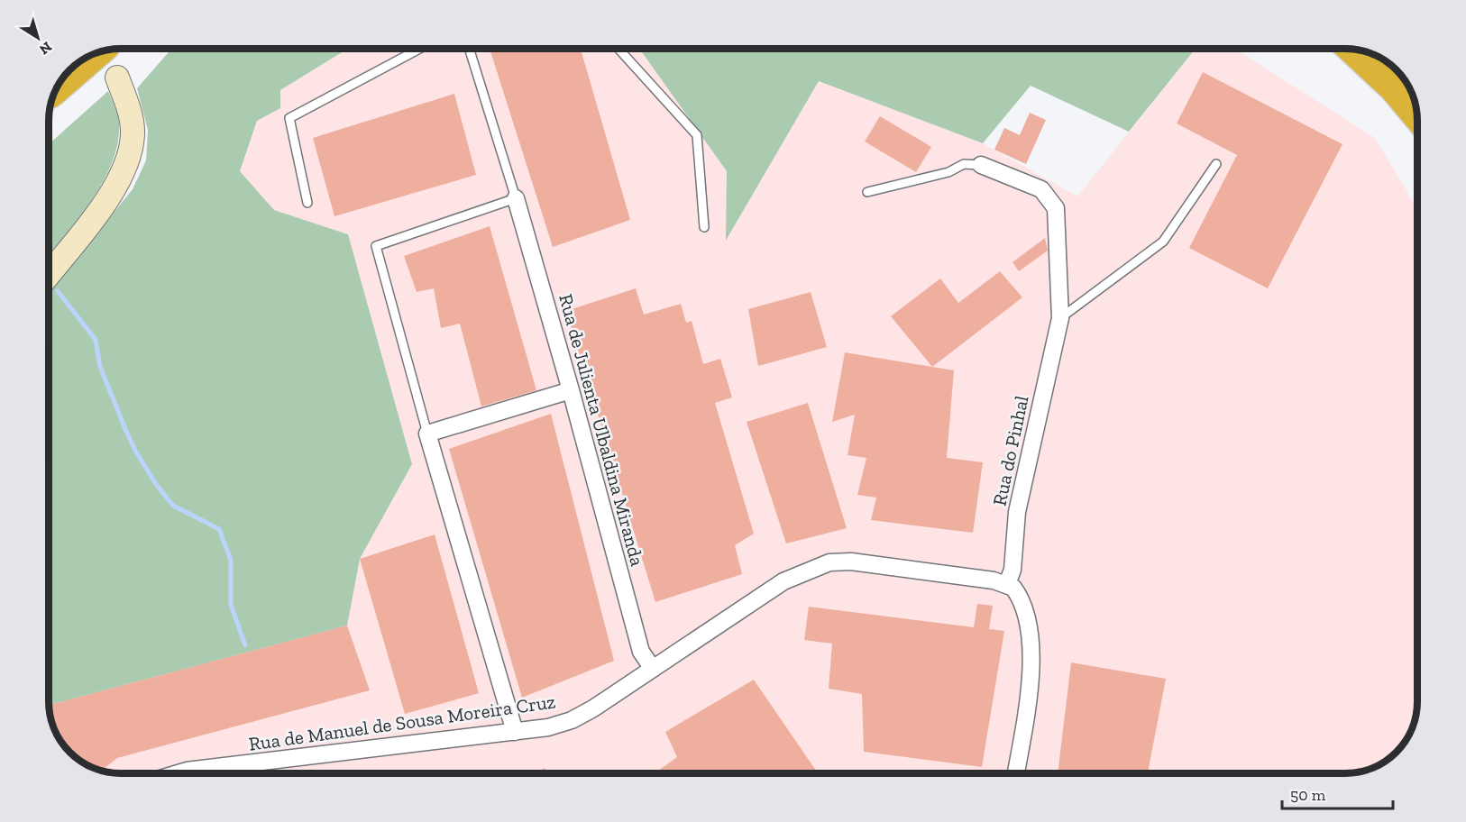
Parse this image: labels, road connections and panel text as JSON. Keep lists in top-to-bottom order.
{
  "streets": {
    "street": ["Rua de Julienta Ulbaldina Miranda", "Rua do Pinhal", "Rua de Manuel de Sousa Moreira Cruz"]
  },
  "crossings": [
    ["Rua de Julienta Ulbaldina Miranda", "Rua de Manuel de Sousa Moreira Cruz"],
    ["Rua do Pinhal", "Rua de Manuel de Sousa Moreira Cruz"]
  ],
  "scale_bar": "50 m",
  "north": "bottom right"
}
